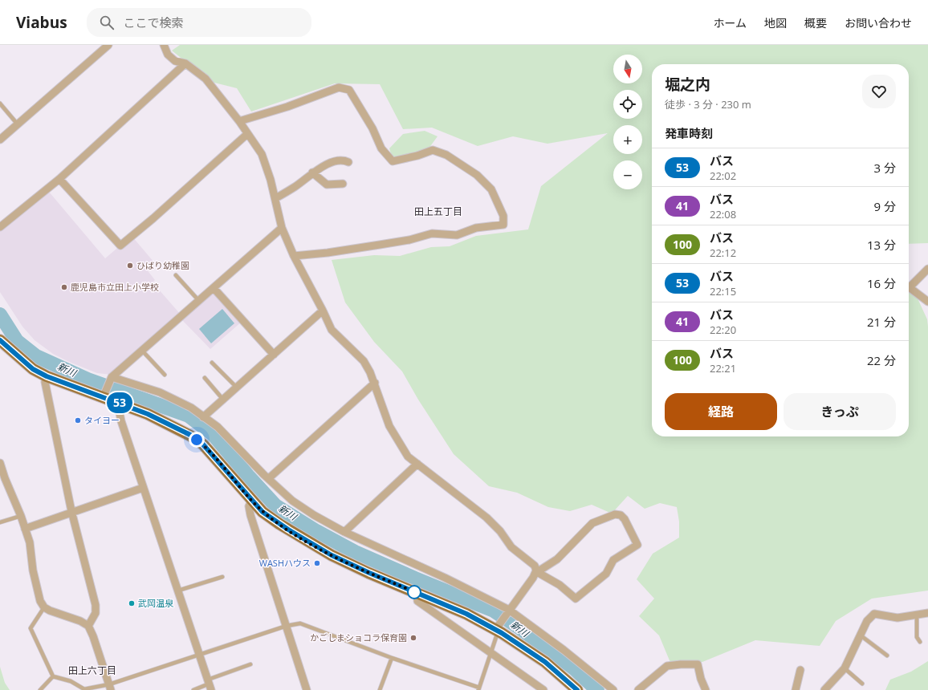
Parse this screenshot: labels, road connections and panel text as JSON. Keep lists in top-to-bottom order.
{
  "districts": ["田上五丁目", "田上六丁目"],
  "water": ["新川"],
  "places": [
    "ひばり幼稚園",
    "鹿児島市立田上小学校",
    "タイヨー",
    "WASHハウス",
    "武岡温泉",
    "かごしまショコラ保育園"
  ],
  "lines": ["bus line 53"],
  "north": "bottom",
  "page": {
    "header": "Viabus",
    "search": "ここで検索",
    "nav": [
      "ホーム",
      "地図",
      "概要",
      "お問い合わせ"
    ],
    "on_map": "53",
    "map_buttons": ["+", "−"],
    "heading": [
      ["堀之内", "徒歩 · 3 分 · 230 m"],
      "発車時刻"
    ],
    "list": [
      {
        "mark": "53",
        "name": "バス",
        "note": "22:02",
        "value": "3 分"
      },
      {
        "mark": "41",
        "name": "バス",
        "note": "22:08",
        "value": "9 分"
      },
      {
        "mark": "100",
        "name": "バス",
        "note": "22:12",
        "value": "13 分"
      },
      {
        "mark": "53",
        "name": "バス",
        "note": "22:15",
        "value": "16 分"
      },
      {
        "mark": "41",
        "name": "バス",
        "note": "22:20",
        "value": "21 分"
      },
      {
        "mark": "100",
        "name": "バス",
        "note": "22:21",
        "value": "22 分"
      }
    ],
    "buttons": ["経路", "きっぷ"]
  }
}
